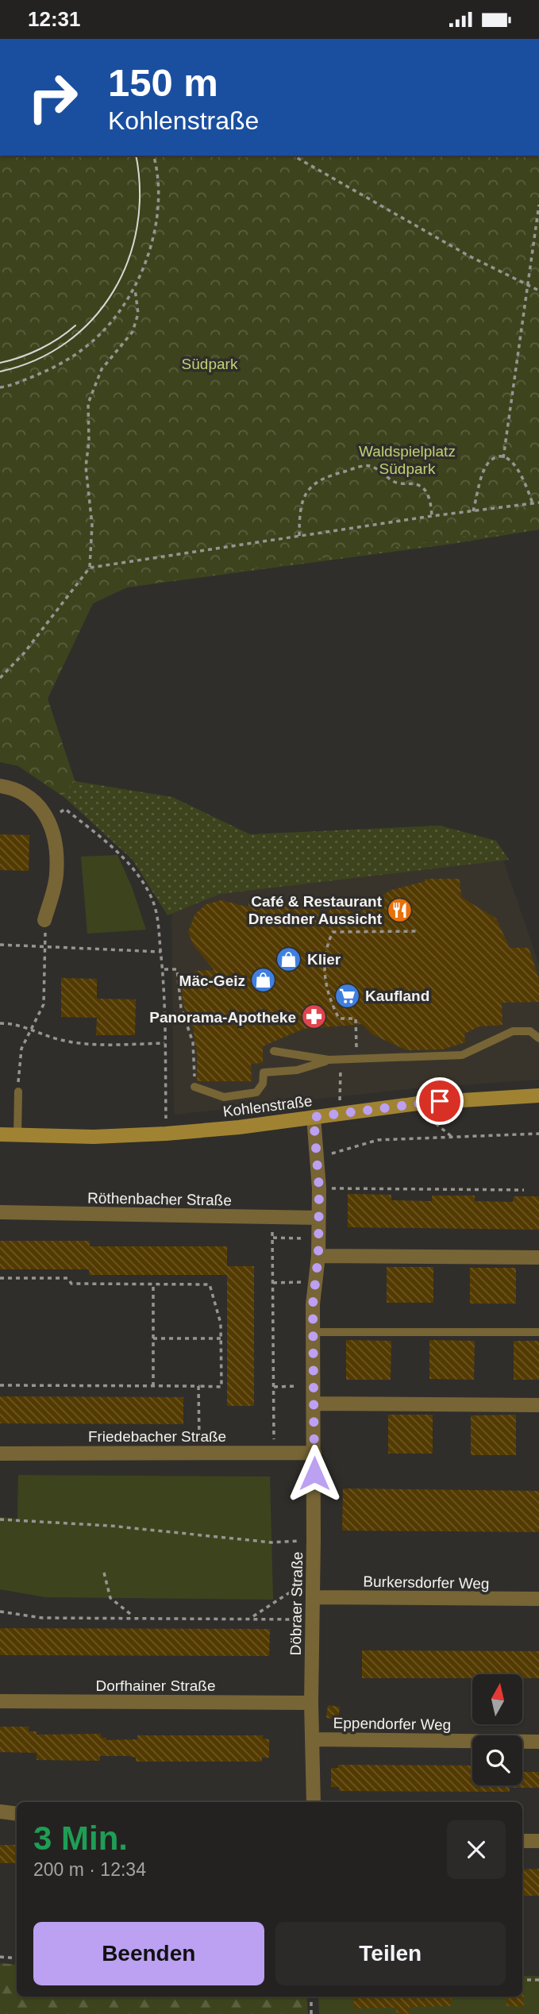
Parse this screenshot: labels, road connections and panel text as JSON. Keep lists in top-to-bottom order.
{
  "streets": {
    "street": [
      "Kohlenstraße",
      "Röthenbacher Straße",
      "Friedebacher Straße",
      "Burkersdorfer Weg",
      "Döbraer Straße",
      "Dorfhainer Straße",
      "Eppendorfer Weg"
    ]
  },
  "crossings": [
    ["Kohlenstraße", "Döbraer Straße"],
    ["Röthenbacher Straße", "Döbraer Straße"],
    ["Friedebacher Straße", "Döbraer Straße"],
    ["Burkersdorfer Weg", "Döbraer Straße"],
    ["Döbraer Straße", "Dorfhainer Straße"],
    ["Döbraer Straße", "Eppendorfer Weg"]
  ],
  "parks": ["Südpark", "Waldspielplatz Südpark"],
  "places": {
    "restaurant": ["Café & Restaurant Dresdner Aussicht"],
    "shop": ["Klier", "Mäc-Geiz"],
    "supermarket": ["Kaufland"],
    "pharmacy": ["Panorama-Apotheke"]
  },
  "north": "top",
  "page": {
    "status": "12:31",
    "turn": ["150 m", "Kohlenstraße"],
    "heading": ["3 Min.", "200 m · 12:34"],
    "buttons": ["Beenden", "Teilen"]
  }
}
